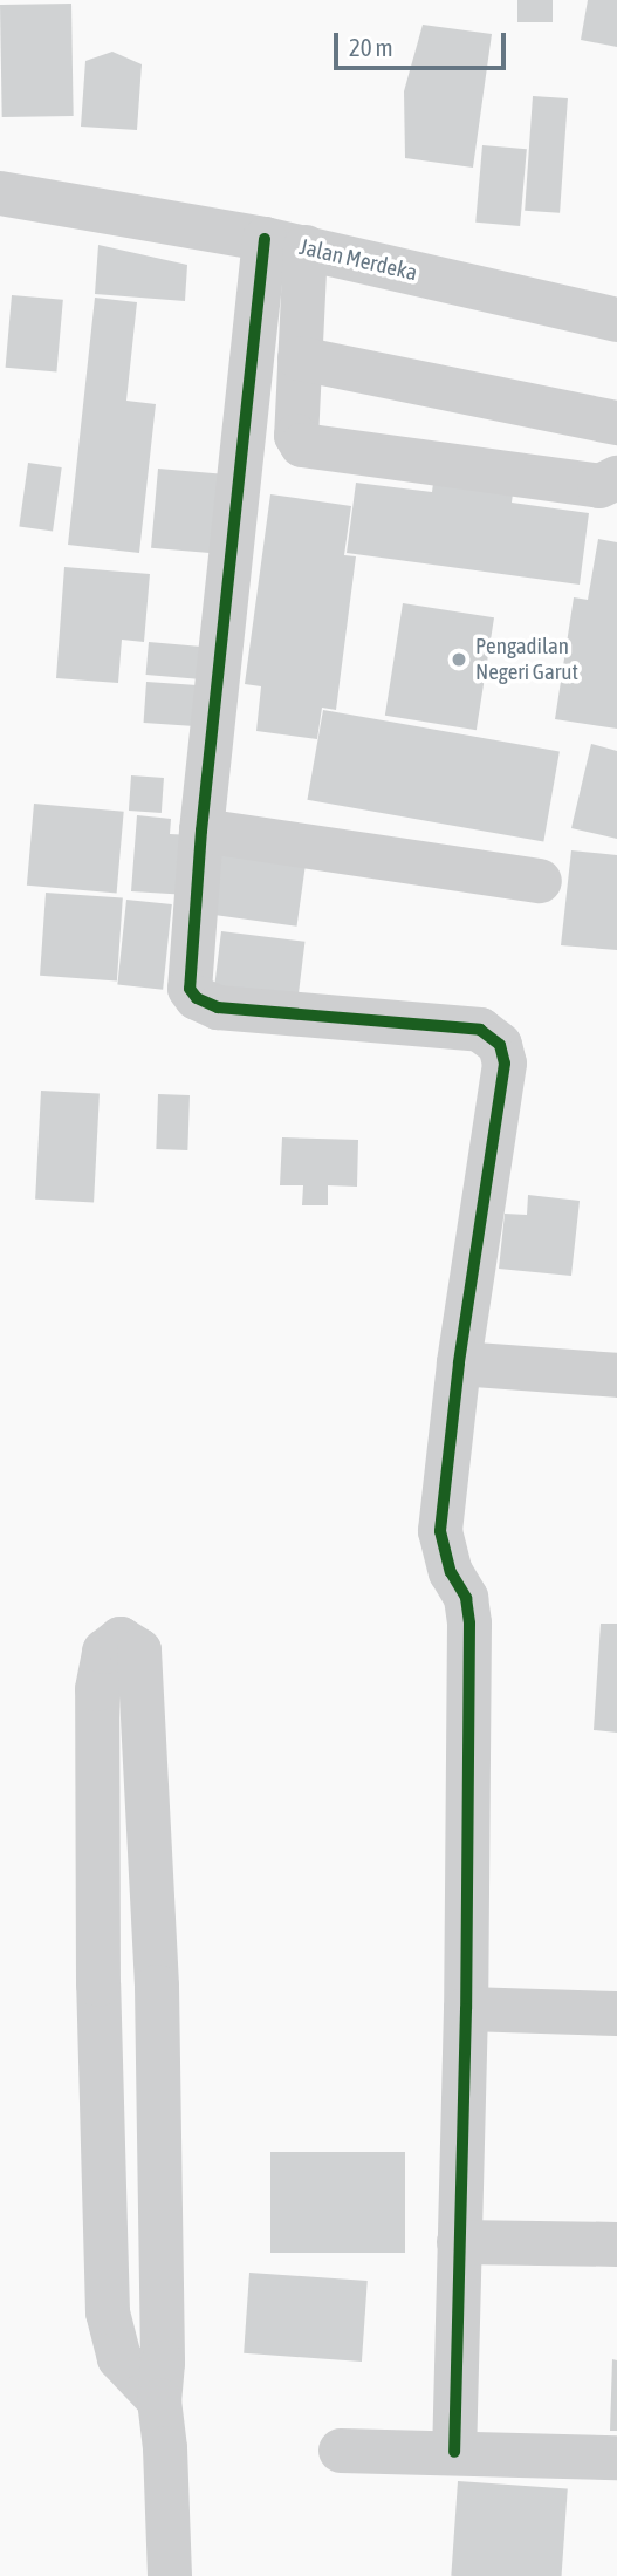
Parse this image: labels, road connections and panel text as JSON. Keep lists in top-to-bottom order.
{
  "streets": {
    "street": ["Jalan Merdeka"]
  },
  "places": ["Pengadilan Negeri Garut"],
  "scale_bar": "20 m"
}
